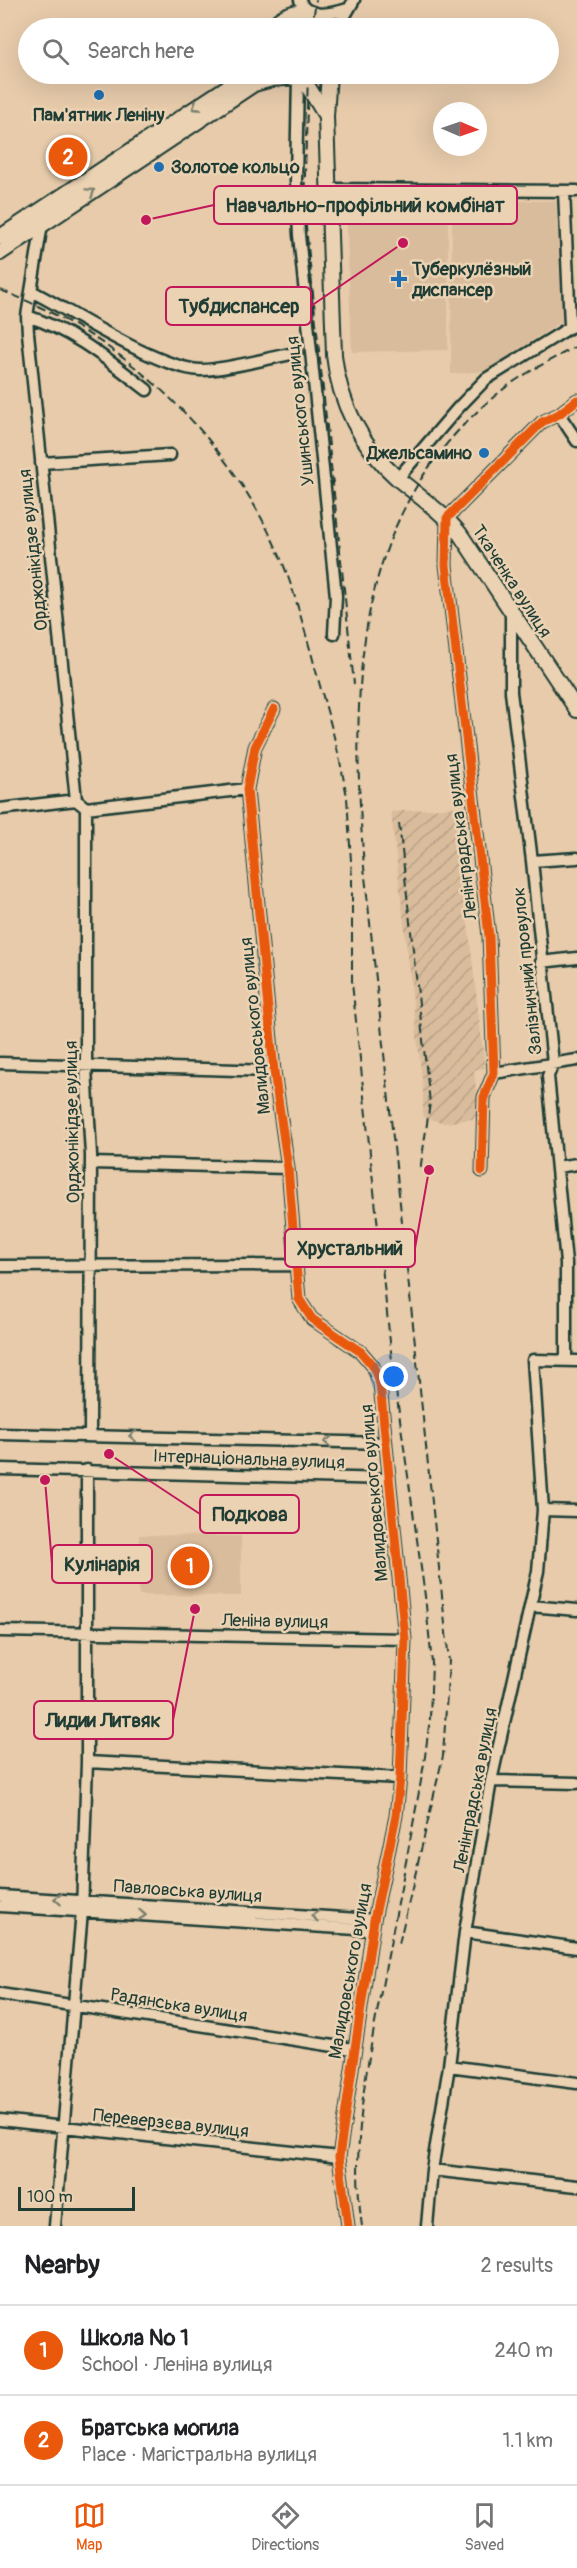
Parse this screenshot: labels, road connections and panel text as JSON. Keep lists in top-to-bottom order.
{
  "streets": {
    "main road": ["Ткаченка вулиця"],
    "street": [
      "Ушинського вулиця",
      "Орджонікідзе вулиця",
      "Ленінградська вулиця",
      "Залізничний провулок",
      "Малидовського вулиця",
      "Інтернаціональна вулиця",
      "Леніна вулиця",
      "Павловська вулиця",
      "Радянська вулиця",
      "Переверзєва вулиця"
    ]
  },
  "crossings": [
    ["Орджонікідзе вулиця", "Інтернаціональна вулиця"],
    ["Ткаченка вулиця", "Ленінградська вулиця"],
    ["Ткаченка вулиця", "Залізничний провулок"],
    ["Ленінградська вулиця", "Залізничний провулок"],
    ["Малидовського вулиця", "Інтернаціональна вулиця"],
    ["Малидовського вулиця", "Леніна вулиця"],
    ["Малидовського вулиця", "Павловська вулиця"],
    ["Малидовського вулиця", "Радянська вулиця"],
    ["Малидовського вулиця", "Переверзєва вулиця"]
  ],
  "places": {
    "other": [
      "Пам'ятник Леніну",
      "Золотое кольцо",
      "Навчально-профільний комбінат",
      "Тубдиспансер",
      "Джельсамино",
      "Хрустальний",
      "Подкова",
      "Кулінарія",
      "Лидии Литвяк"
    ],
    "health": ["Туберкулёзный диспансер"]
  },
  "scale_bar": "100 m",
  "north": "right",
  "page": {
    "search": "Search here",
    "pins": ["2", "1"],
    "scale": "100 m",
    "heading": ["Nearby", "2 results"],
    "list": [
      {
        "mark": "1",
        "name": "Школа № 1",
        "note": "School · Леніна вулиця",
        "value": "240 m"
      },
      {
        "mark": "2",
        "name": "Братська могила",
        "note": "Place · Магістральна вулиця",
        "value": "1.1 km"
      }
    ],
    "nav": ["Map", "Directions", "Saved"]
  }
}
